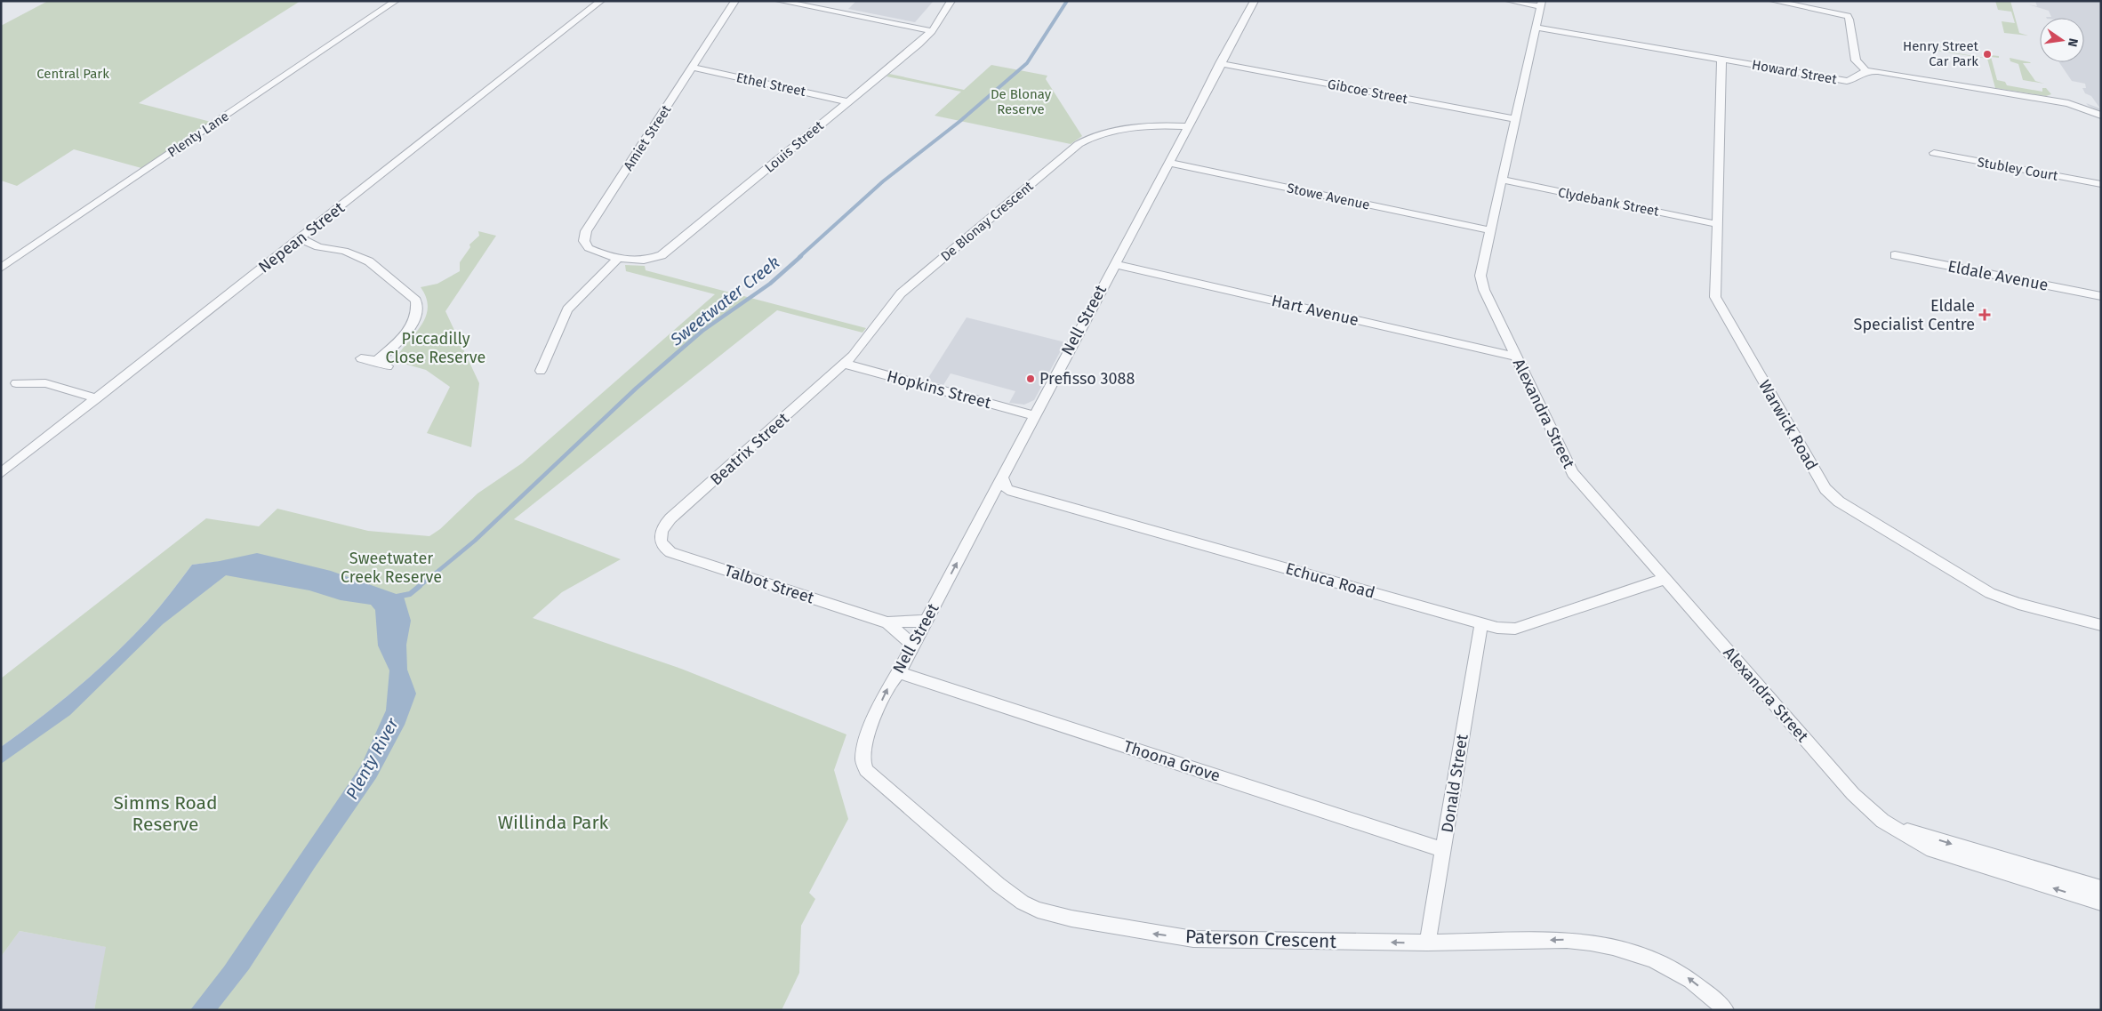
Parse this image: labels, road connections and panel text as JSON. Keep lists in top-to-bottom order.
{
  "streets": {
    "street": [
      "Howard Street",
      "Ethel Street",
      "Gibcoe Street",
      "Plenty Lane",
      "Amiet Street",
      "Louis Street",
      "Stubley Court",
      "Stowe Avenue",
      "Clydebank Street",
      "De Blonay Crescent",
      "Nepean Street",
      "Eldale Avenue",
      "Hart Avenue",
      "Nell Street",
      "Hopkins Street",
      "Alexandra Street",
      "Warwick Road",
      "Beatrix Street",
      "Echuca Road",
      "Talbot Street",
      "Thoona Grove",
      "Donald Street",
      "Paterson Crescent"
    ]
  },
  "crossings": [
    ["Howard Street", "Alexandra Street"],
    ["Howard Street", "Warwick Road"],
    ["Ethel Street", "Amiet Street"],
    ["Ethel Street", "Louis Street"],
    ["Gibcoe Street", "Nell Street"],
    ["Gibcoe Street", "Alexandra Street"],
    ["Amiet Street", "Louis Street"],
    ["Stowe Avenue", "Nell Street"],
    ["Stowe Avenue", "Alexandra Street"],
    ["Clydebank Street", "Alexandra Street"],
    ["Clydebank Street", "Warwick Road"],
    ["De Blonay Crescent", "Nell Street"],
    ["De Blonay Crescent", "Hopkins Street"],
    ["De Blonay Crescent", "Beatrix Street"],
    ["Hart Avenue", "Nell Street"],
    ["Hart Avenue", "Alexandra Street"],
    ["Nell Street", "Hopkins Street"],
    ["Nell Street", "Echuca Road"],
    ["Nell Street", "Talbot Street"],
    ["Nell Street", "Thoona Grove"],
    ["Nell Street", "Paterson Crescent"],
    ["Hopkins Street", "Beatrix Street"],
    ["Alexandra Street", "Echuca Road"],
    ["Beatrix Street", "Talbot Street"],
    ["Echuca Road", "Donald Street"],
    ["Thoona Grove", "Donald Street"],
    ["Donald Street", "Paterson Crescent"]
  ],
  "one_way": ["Paterson Crescent"],
  "water": ["Sweetwater Creek", "Plenty River"],
  "parks": [
    "Central Park",
    "De Blonay Reserve",
    "Piccadilly Close Reserve",
    "Sweetwater Creek Reserve",
    "Simms Road Reserve",
    "Willinda Park"
  ],
  "places": {
    "other": ["Henry Street Car Park", "Prefisso 3088"],
    "health": ["Eldale Specialist Centre"]
  },
  "north": "right"
}
